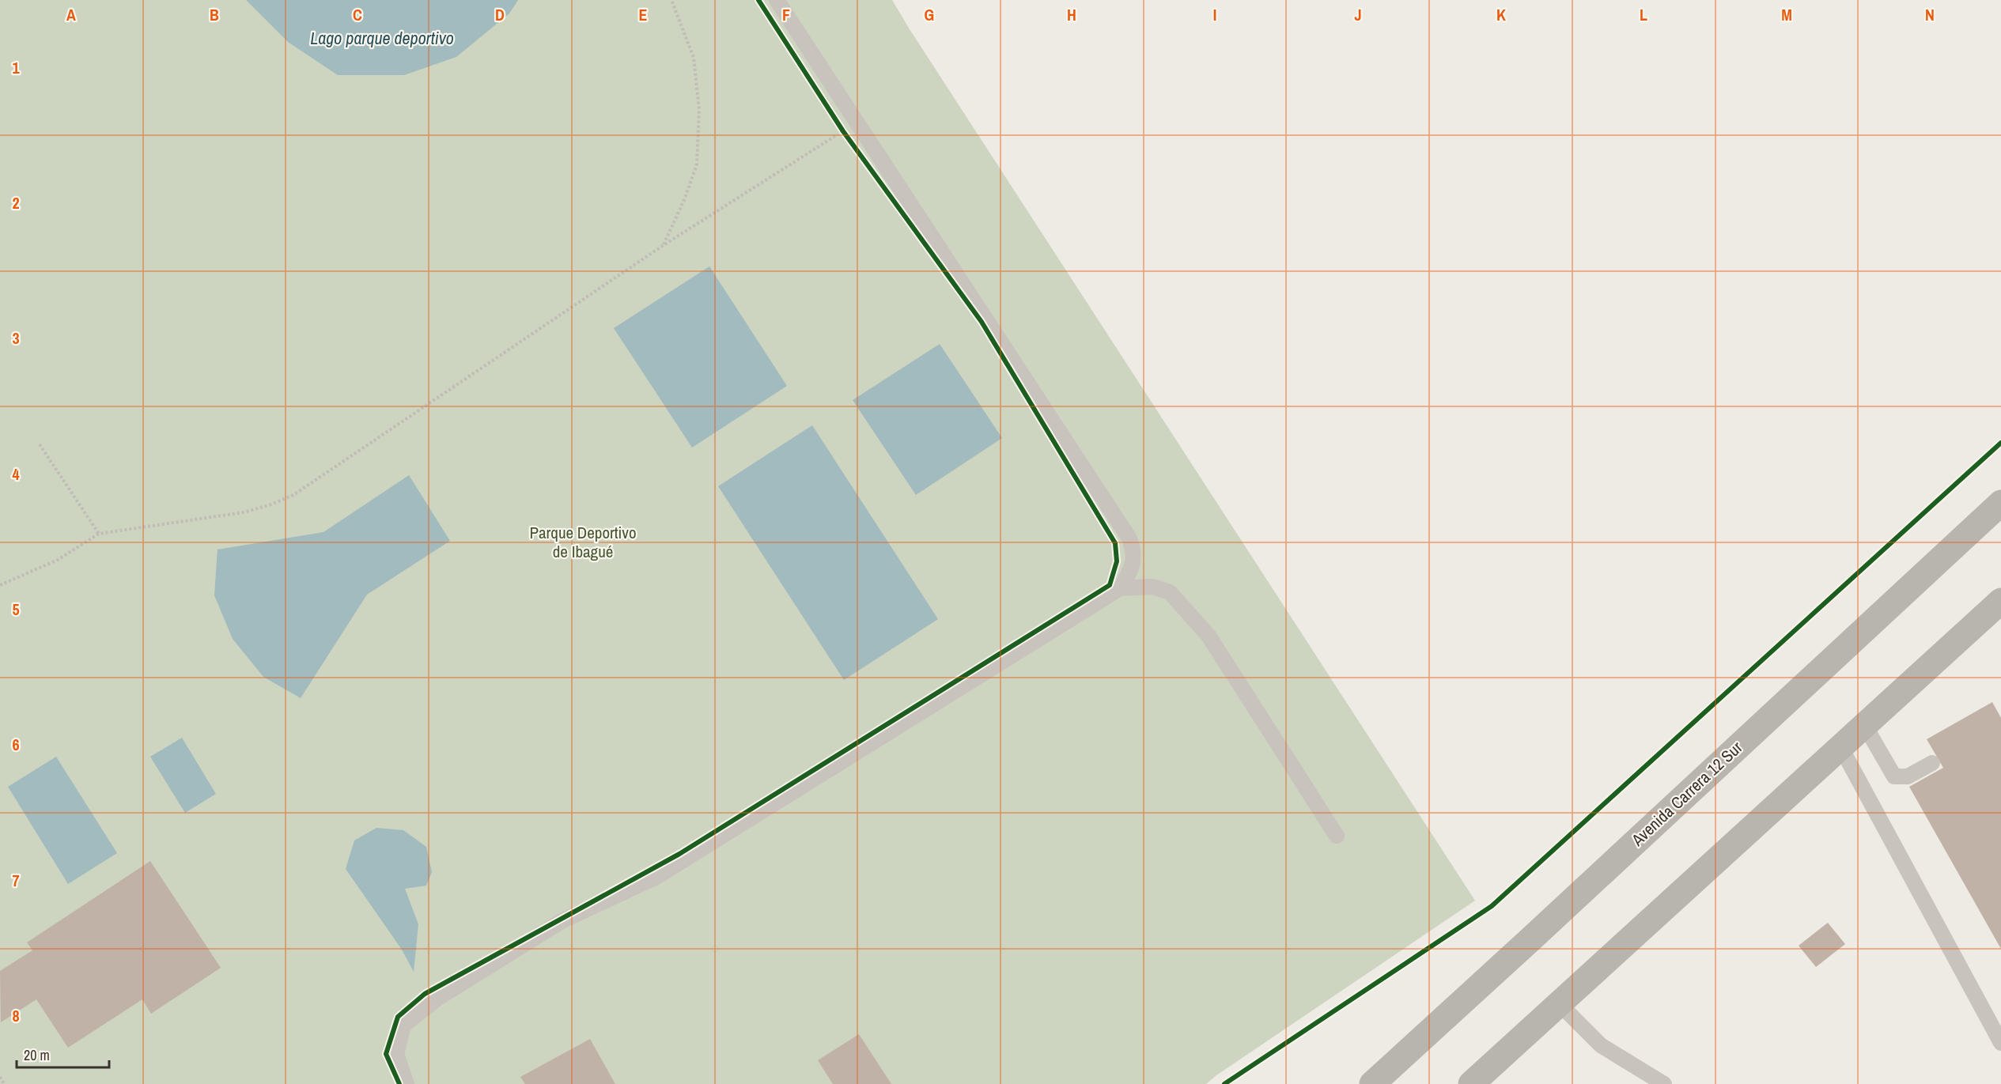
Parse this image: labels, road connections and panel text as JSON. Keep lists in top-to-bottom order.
{
  "streets": {
    "street": ["Avenida Carrera 12 Sur"]
  },
  "water": ["Lago parque deportivo"],
  "parks": ["Parque Deportivo de Ibagué"],
  "scale_bar": "20 m",
  "grid": {
    "columns": [
      "A",
      "B",
      "C",
      "D",
      "E",
      "F",
      "G",
      "H",
      "I",
      "J",
      "K",
      "L",
      "M",
      "N"
    ],
    "rows": [
      "1",
      "2",
      "3",
      "4",
      "5",
      "6",
      "7",
      "8"
    ]
  }
}
